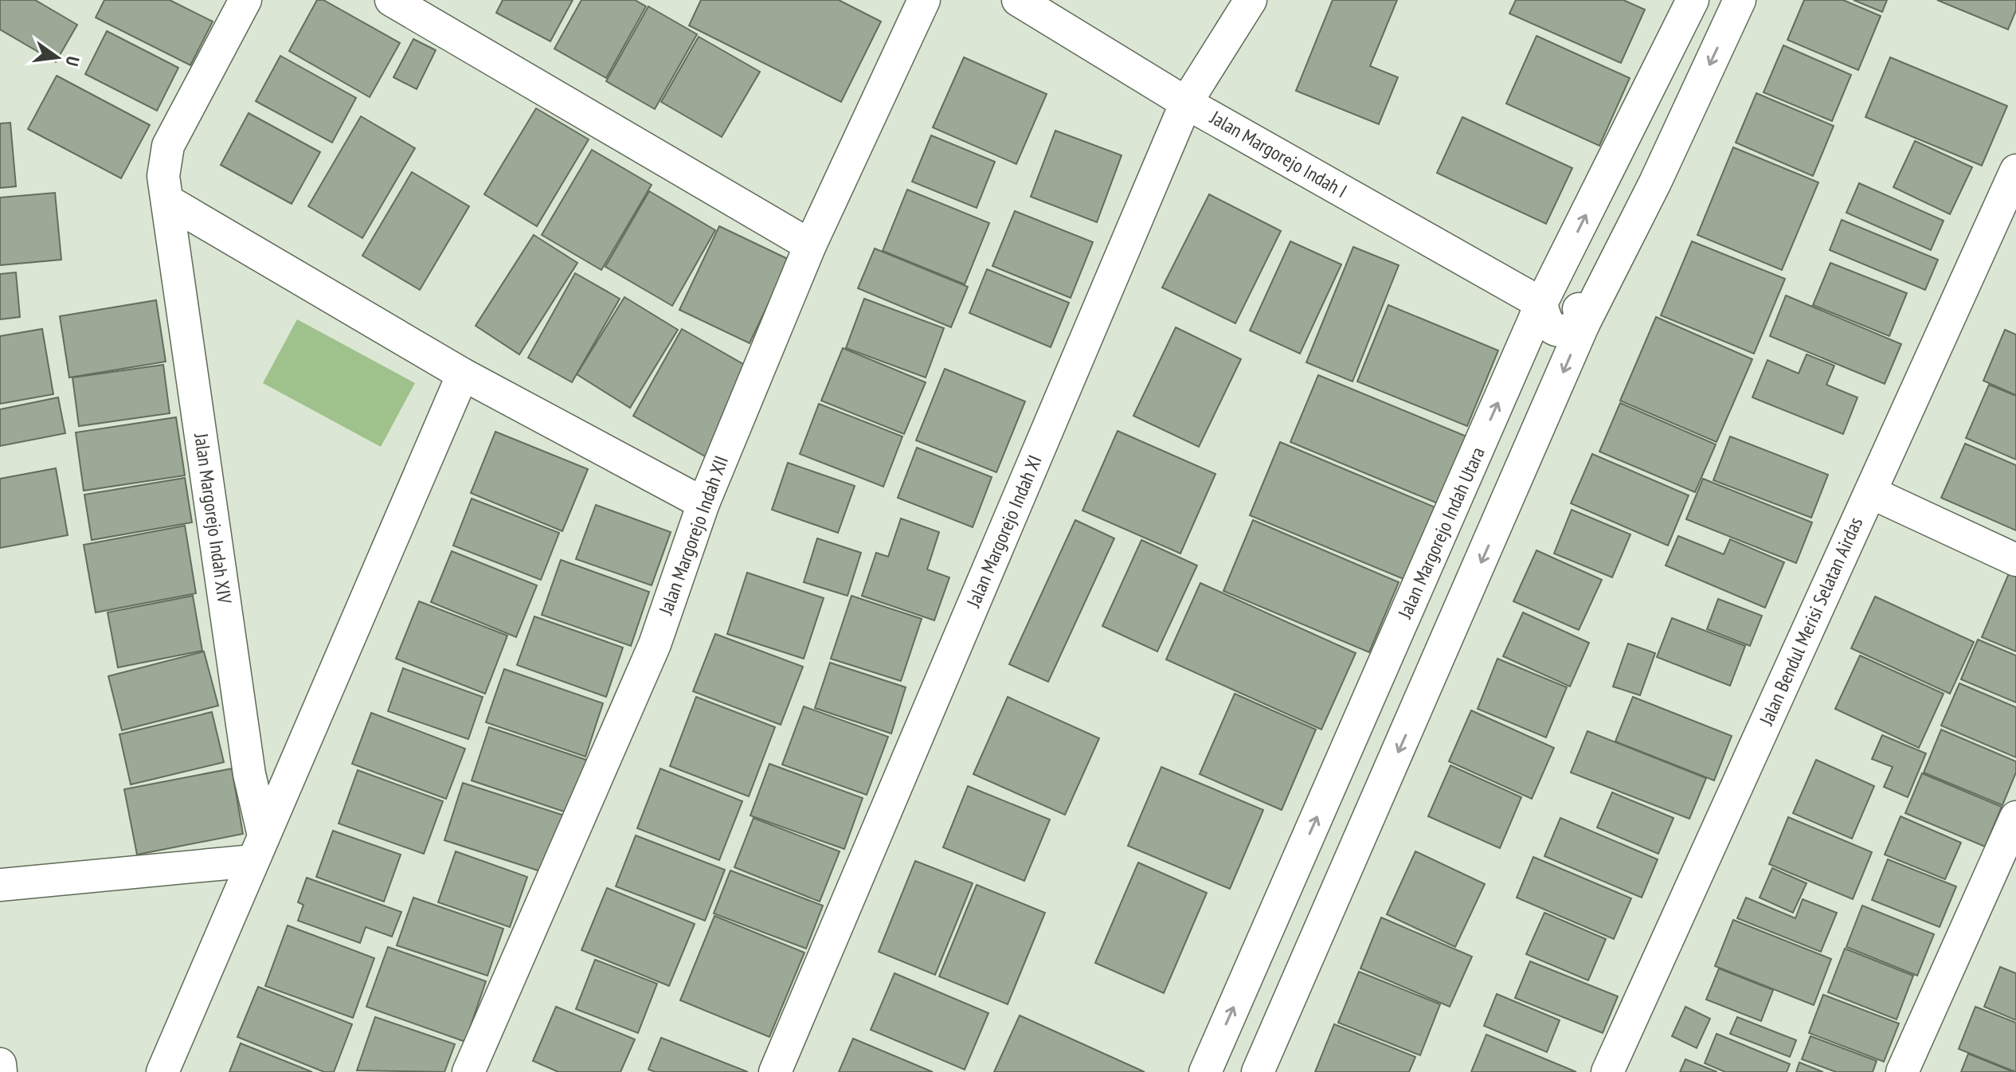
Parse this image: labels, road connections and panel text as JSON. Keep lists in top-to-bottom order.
{
  "streets": {
    "street": [
      "Jalan Margorejo Indah I",
      "Jalan Margorejo Indah XIV",
      "Jalan Margorejo Indah XI",
      "Jalan Margorejo Indah Utara",
      "Jalan Margorejo Indah XII",
      "Jalan Bendul Merisi Selatan Airdas"
    ]
  },
  "crossings": [
    ["Jalan Margorejo Indah I", "Jalan Margorejo Indah XI"],
    ["Jalan Margorejo Indah I", "Jalan Margorejo Indah Utara"]
  ],
  "north": "right"
}
